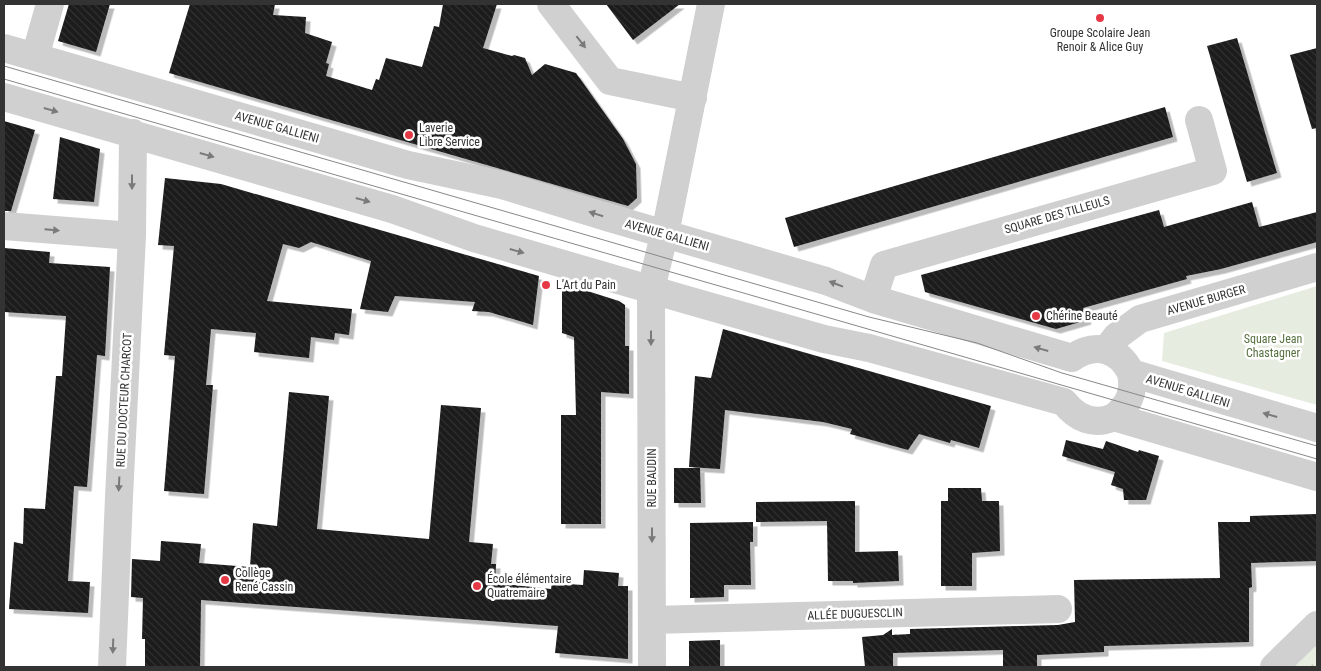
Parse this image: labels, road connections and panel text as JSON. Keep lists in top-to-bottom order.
{
  "streets": {
    "street": [
      "AVENUE GALLIENI",
      "SQUARE DES TILLEULS",
      "AVENUE BURGER",
      "RUE DU DOCTEUR CHARCOT",
      "RUE BAUDIN",
      "ALLÉE DUGUESCLIN"
    ]
  },
  "crossings": [
    ["AVENUE GALLIENI", "SQUARE DES TILLEULS"],
    ["AVENUE GALLIENI", "AVENUE BURGER"],
    ["AVENUE GALLIENI", "RUE BAUDIN"],
    ["RUE BAUDIN", "ALLÉE DUGUESCLIN"]
  ],
  "one_way": ["RUE DU DOCTEUR CHARCOT", "RUE BAUDIN"],
  "parks": ["Square Jean Chastagner"],
  "places": [
    "Groupe Scolaire Jean Renoir & Alice Guy",
    "Laverie Libre Service",
    "L’Art du Pain",
    "Chérine Beauté",
    "Collège René Cassin",
    "École élémentaire Quatremaire"
  ]
}
